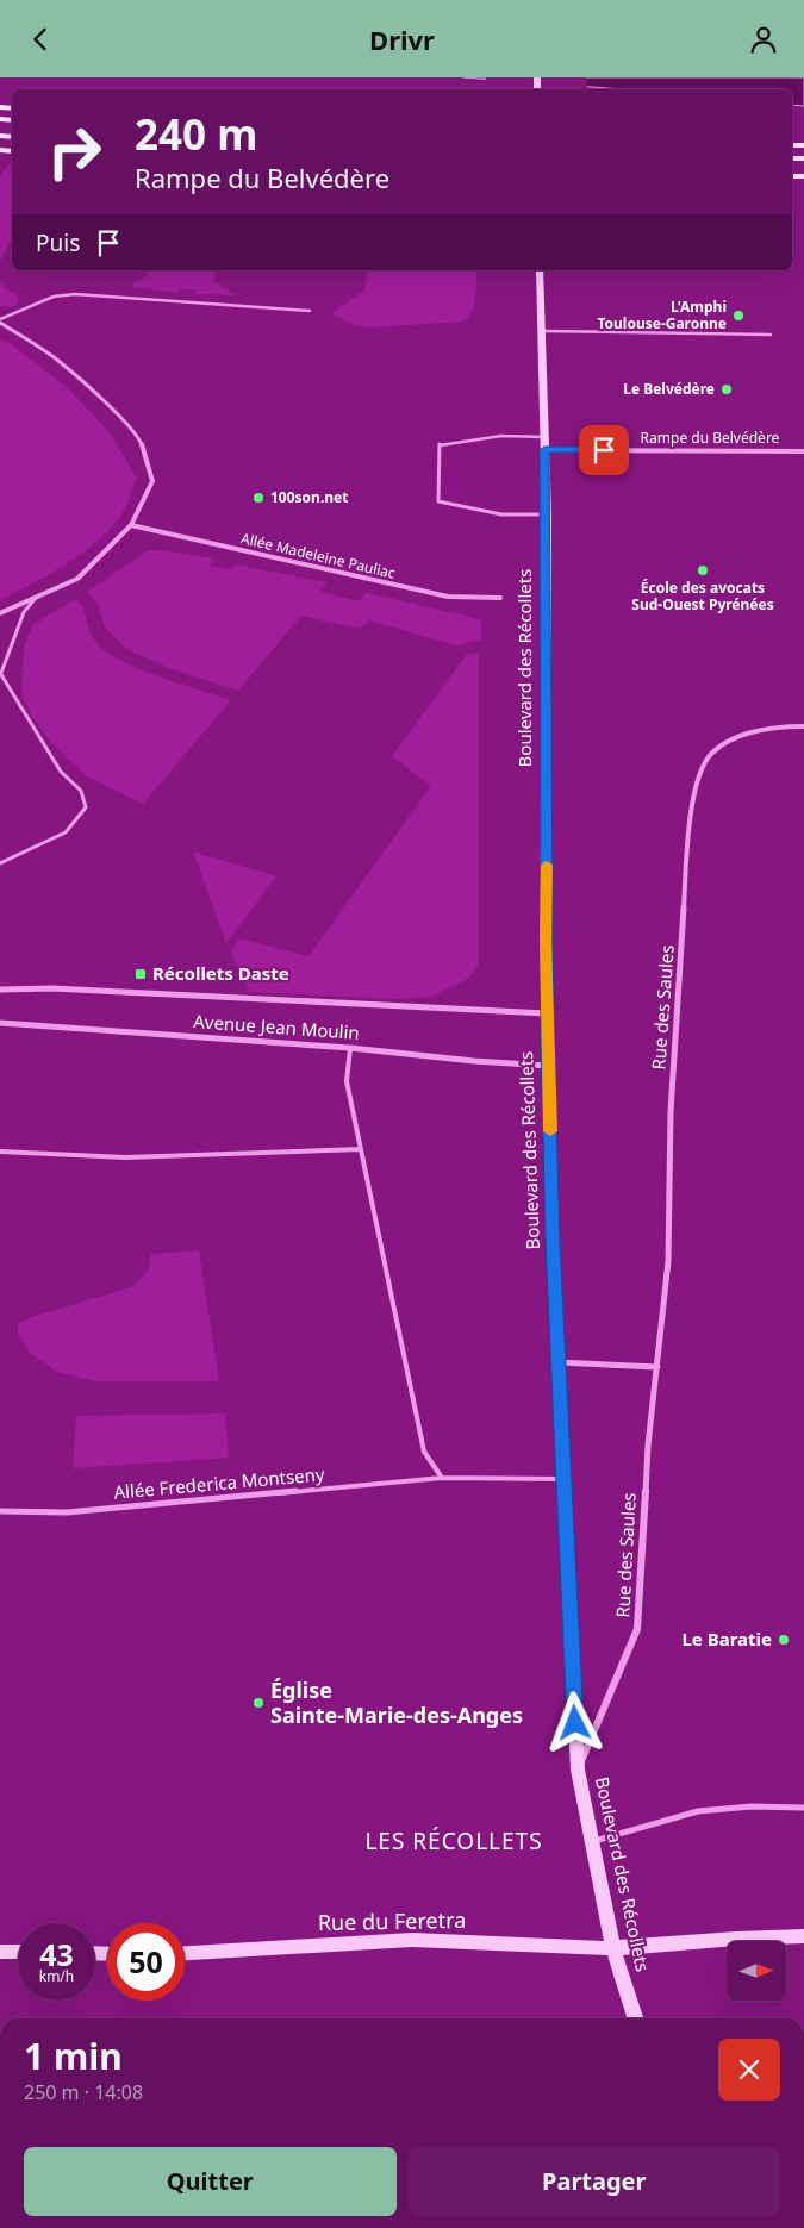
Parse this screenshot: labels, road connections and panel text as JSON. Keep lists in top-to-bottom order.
{
  "streets": {
    "main road": ["Boulevard des Récollets", "Rue du Feretra"],
    "street": [
      "Rampe du Belvédère",
      "Allée Madeleine Pauliac",
      "Rue des Saules",
      "Avenue Jean Moulin"
    ],
    "lane": ["Allée Frederica Montseny"]
  },
  "crossings": [
    ["Rampe du Belvédère", "Boulevard des Récollets"],
    ["Boulevard des Récollets", "Rue des Saules"],
    ["Boulevard des Récollets", "Avenue Jean Moulin"],
    ["Boulevard des Récollets", "Allée Frederica Montseny"],
    ["Boulevard des Récollets", "Rue du Feretra"]
  ],
  "districts": ["LES RÉCOLLETS"],
  "places": {
    "other": [
      "L'Amphi Toulouse-Garonne",
      "Le Belvédère",
      "100son.net",
      "École des avocats Sud-Ouest Pyrénées",
      "Le Baratie",
      "Église Sainte-Marie-des-Anges"
    ],
    "transit": ["Récollets Daste"]
  },
  "north": "right",
  "page": {
    "header": "Drivr",
    "turn": ["240 m", "Rampe du Belvédère"],
    "then": "Puis",
    "speed": "43 km/h",
    "limit": "50",
    "heading": ["1 min", "250 m · 14:08"],
    "buttons": ["Quitter", "Partager"]
  }
}
